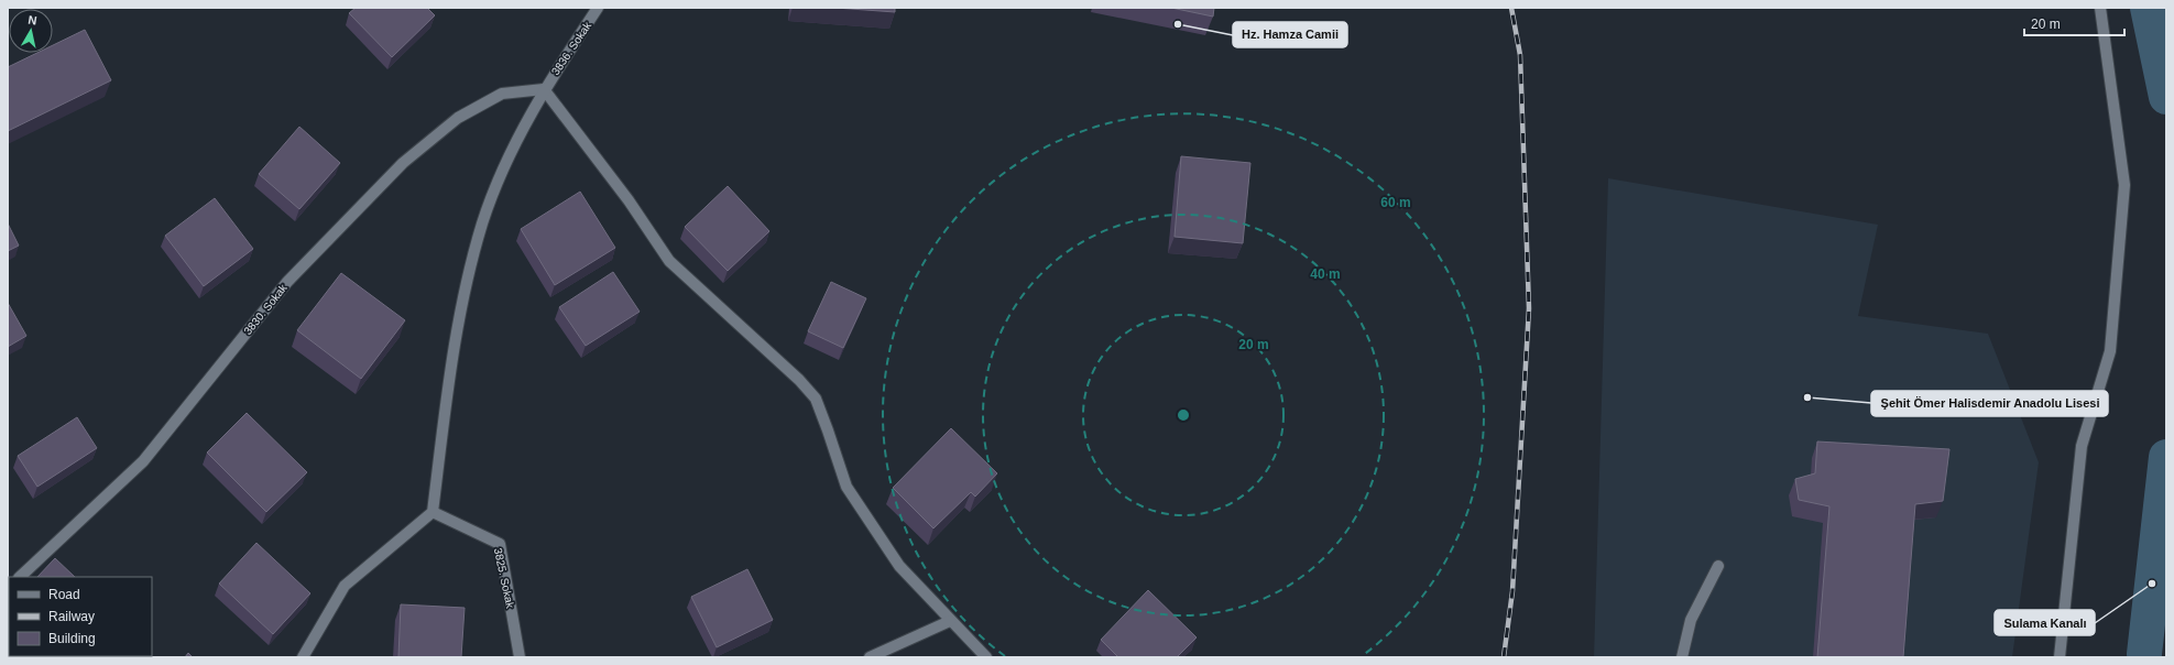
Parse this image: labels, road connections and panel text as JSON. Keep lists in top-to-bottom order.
{
  "streets": {
    "street": ["3836. Sokak", "3830. Sokak", "3825. Sokak"]
  },
  "crossings": [
    ["3836. Sokak", "3830. Sokak"],
    ["3836. Sokak", "3825. Sokak"]
  ],
  "places": ["Hz. Hamza Camii", "Şehit Ömer Halisdemir Anadolu Lisesi", "Sulama Kanalı"],
  "legend": ["Road", "Railway", "Building"],
  "scale_bar": "20 m",
  "north": "top",
  "rings": ["60 m", "40 m", "20 m"]
}
